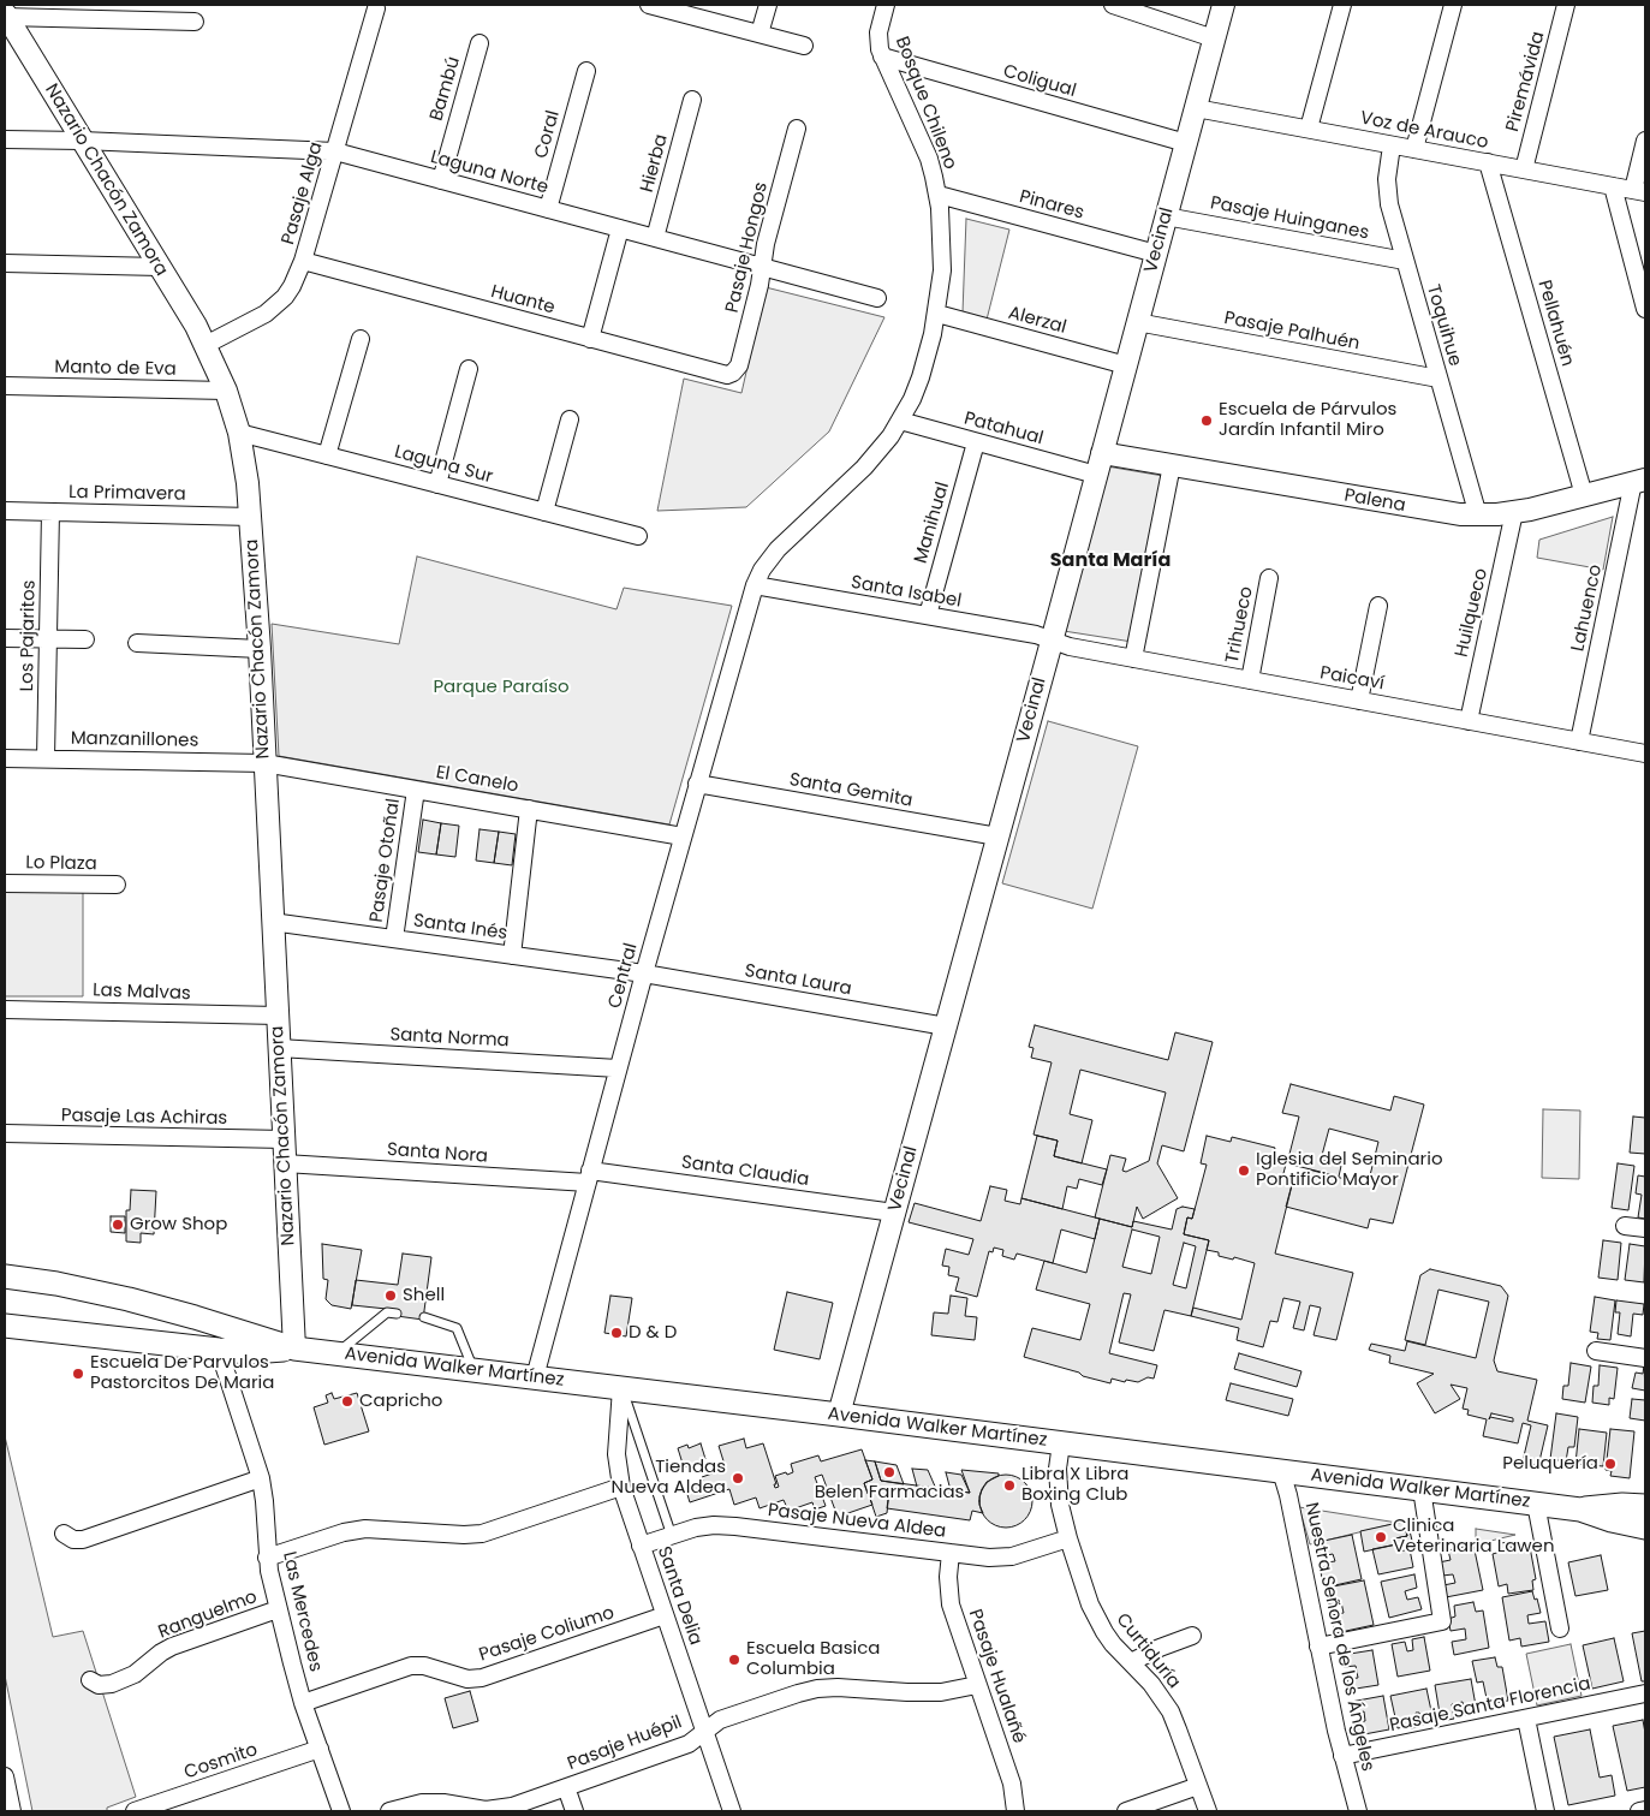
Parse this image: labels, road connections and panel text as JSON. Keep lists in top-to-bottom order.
{
  "streets": {
    "main road": ["Avenida Walker Martínez"],
    "street": [
      "Coligual",
      "Piremávida",
      "Bambú",
      "Bosque Chileno",
      "Voz de Arauco",
      "Coral",
      "Hierba",
      "Laguna Norte",
      "Nazario Chacón Zamora",
      "Pasaje Alga",
      "Pinares",
      "Pasaje Huinganes",
      "Vecinal",
      "Pasaje Hongos",
      "Huante",
      "Alerzal",
      "Pellahuén",
      "Toquihue",
      "Pasaje Palhuén",
      "Manto de Eva",
      "Patahual",
      "Laguna Sur",
      "La Primavera",
      "Palena",
      "Manihual",
      "Santa Isabel",
      "Lahuenco",
      "Huilqueco",
      "Trihueco",
      "Los Pajaritos",
      "Paicaví",
      "Manzanillones",
      "El Canelo",
      "Santa Gemita",
      "Pasaje Otoñal",
      "Lo Plaza",
      "Santa Inés",
      "Central",
      "Santa Laura",
      "Las Malvas",
      "Santa Norma",
      "Pasaje Las Achiras",
      "Santa Nora",
      "Santa Claudia",
      "Pasaje Nueva Aldea",
      "Santa Delia",
      "Las Mercedes",
      "Ranguelmo",
      "Pasaje Coliumo",
      "Nuestra Señora de los Ángeles",
      "Curtiduría",
      "Pasaje Hualañé",
      "Pasaje Santa Florencia",
      "Pasaje Huépil",
      "Cosmito"
    ]
  },
  "crossings": [
    ["Coligual", "Bosque Chileno"],
    ["Coligual", "Vecinal"],
    ["Piremávida", "Voz de Arauco"],
    ["Bambú", "Laguna Norte"],
    ["Bosque Chileno", "Pinares"],
    ["Bosque Chileno", "Alerzal"],
    ["Bosque Chileno", "Patahual"],
    ["Bosque Chileno", "Santa Isabel"],
    ["Bosque Chileno", "Central"],
    ["Voz de Arauco", "Vecinal"],
    ["Voz de Arauco", "Pellahuén"],
    ["Voz de Arauco", "Toquihue"],
    ["Coral", "Laguna Norte"],
    ["Hierba", "Laguna Norte"],
    ["Laguna Norte", "Nazario Chacón Zamora"],
    ["Laguna Norte", "Pasaje Alga"],
    ["Laguna Norte", "Pasaje Hongos"],
    ["Nazario Chacón Zamora", "Pasaje Alga"],
    ["Nazario Chacón Zamora", "Manto de Eva"],
    ["Nazario Chacón Zamora", "Laguna Sur"],
    ["Nazario Chacón Zamora", "La Primavera"],
    ["Nazario Chacón Zamora", "Manzanillones"],
    ["Nazario Chacón Zamora", "El Canelo"],
    ["Nazario Chacón Zamora", "Santa Inés"],
    ["Nazario Chacón Zamora", "Las Malvas"],
    ["Nazario Chacón Zamora", "Santa Norma"],
    ["Nazario Chacón Zamora", "Pasaje Las Achiras"],
    ["Nazario Chacón Zamora", "Santa Nora"],
    ["Nazario Chacón Zamora", "Avenida Walker Martínez"],
    ["Pasaje Alga", "Huante"],
    ["Pinares", "Vecinal"],
    ["Pasaje Huinganes", "Vecinal"],
    ["Pasaje Huinganes", "Toquihue"],
    ["Vecinal", "Alerzal"],
    ["Vecinal", "Pasaje Palhuén"],
    ["Vecinal", "Patahual"],
    ["Vecinal", "Palena"],
    ["Vecinal", "Santa Isabel"],
    ["Vecinal", "Paicaví"],
    ["Vecinal", "Santa Gemita"],
    ["Vecinal", "Santa Laura"],
    ["Vecinal", "Santa Claudia"],
    ["Vecinal", "Avenida Walker Martínez"],
    ["Pasaje Hongos", "Huante"],
    ["Pellahuén", "Palena"],
    ["Toquihue", "Pasaje Palhuén"],
    ["Toquihue", "Palena"],
    ["Patahual", "Manihual"],
    ["La Primavera", "Los Pajaritos"],
    ["Palena", "Lahuenco"],
    ["Palena", "Huilqueco"],
    ["Manihual", "Santa Isabel"],
    ["Santa Isabel", "Paicaví"],
    ["Santa Isabel", "Central"],
    ["Lahuenco", "Paicaví"],
    ["Huilqueco", "Paicaví"],
    ["Trihueco", "Paicaví"],
    ["Los Pajaritos", "Manzanillones"],
    ["Manzanillones", "El Canelo"],
    ["El Canelo", "Pasaje Otoñal"],
    ["El Canelo", "Central"],
    ["Santa Gemita", "Central"],
    ["Pasaje Otoñal", "Santa Inés"],
    ["Santa Inés", "Central"],
    ["Santa Inés", "Santa Laura"],
    ["Central", "Santa Laura"],
    ["Central", "Santa Norma"],
    ["Central", "Santa Nora"],
    ["Central", "Santa Claudia"],
    ["Central", "Avenida Walker Martínez"],
    ["Santa Nora", "Santa Claudia"],
    ["Avenida Walker Martínez", "Santa Delia"],
    ["Avenida Walker Martínez", "Las Mercedes"],
    ["Avenida Walker Martínez", "Nuestra Señora de los Ángeles"],
    ["Avenida Walker Martínez", "Curtiduría"],
    ["Pasaje Nueva Aldea", "Santa Delia"],
    ["Pasaje Nueva Aldea", "Curtiduría"],
    ["Pasaje Nueva Aldea", "Pasaje Hualañé"],
    ["Santa Delia", "Pasaje Coliumo"],
    ["Santa Delia", "Pasaje Huépil"],
    ["Las Mercedes", "Ranguelmo"],
    ["Las Mercedes", "Pasaje Coliumo"],
    ["Las Mercedes", "Cosmito"],
    ["Nuestra Señora de los Ángeles", "Pasaje Santa Florencia"],
    ["Pasaje Hualañé", "Pasaje Huépil"]
  ],
  "districts": ["Santa María"],
  "parks": ["Parque Paraíso"],
  "places": [
    "Escuela de Párvulos Jardín Infantil Miro",
    "Iglesia del Seminario Pontificio Mayor",
    "Grow Shop",
    "Shell",
    "D & D",
    "Escuela De Parvulos Pastorcitos De Maria",
    "Capricho",
    "Peluquería",
    "Belen Farmacias",
    "Tiendas Nueva Aldea",
    "Libra X Libra Boxing Club",
    "Clinica Veterinaria Lawen",
    "Escuela Basica Columbia"
  ]
}
